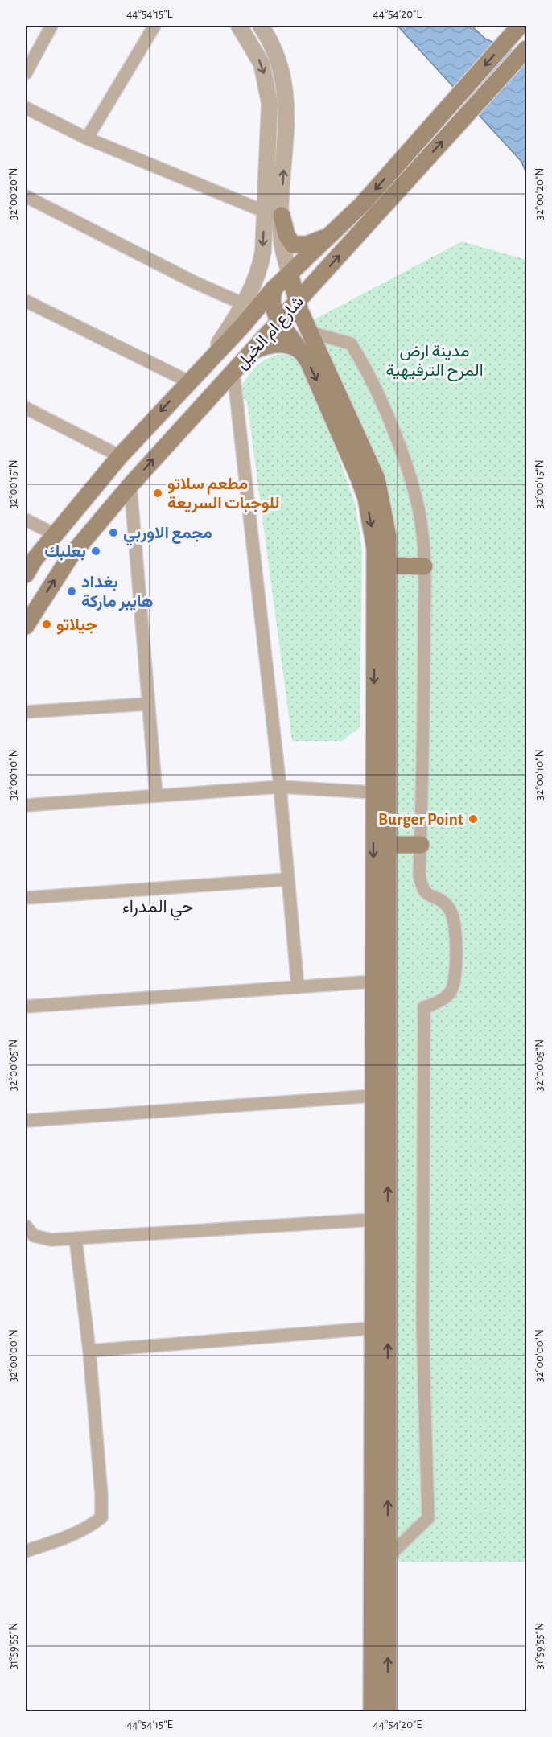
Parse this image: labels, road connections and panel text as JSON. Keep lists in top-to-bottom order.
{
  "streets": {
    "main road": ["شارع ام الخيل"]
  },
  "districts": ["حي المدراء"],
  "parks": ["مدينة ارض المرح الترفيهية"],
  "places": [
    "مطعم سلاتو للوجبات السريعة",
    "مجمع الاوربي",
    "بعلبك",
    "بغداد هايبر ماركة",
    "جيلاتو",
    "Burger Point"
  ],
  "coordinates": [
    "44°54'15\"E",
    "44°54'20\"E",
    "32°00'20\"N",
    "32°00'15\"N",
    "32°00'10\"N",
    "32°00'05\"N",
    "32°00'00\"N",
    "31°59'55\"N"
  ]
}
